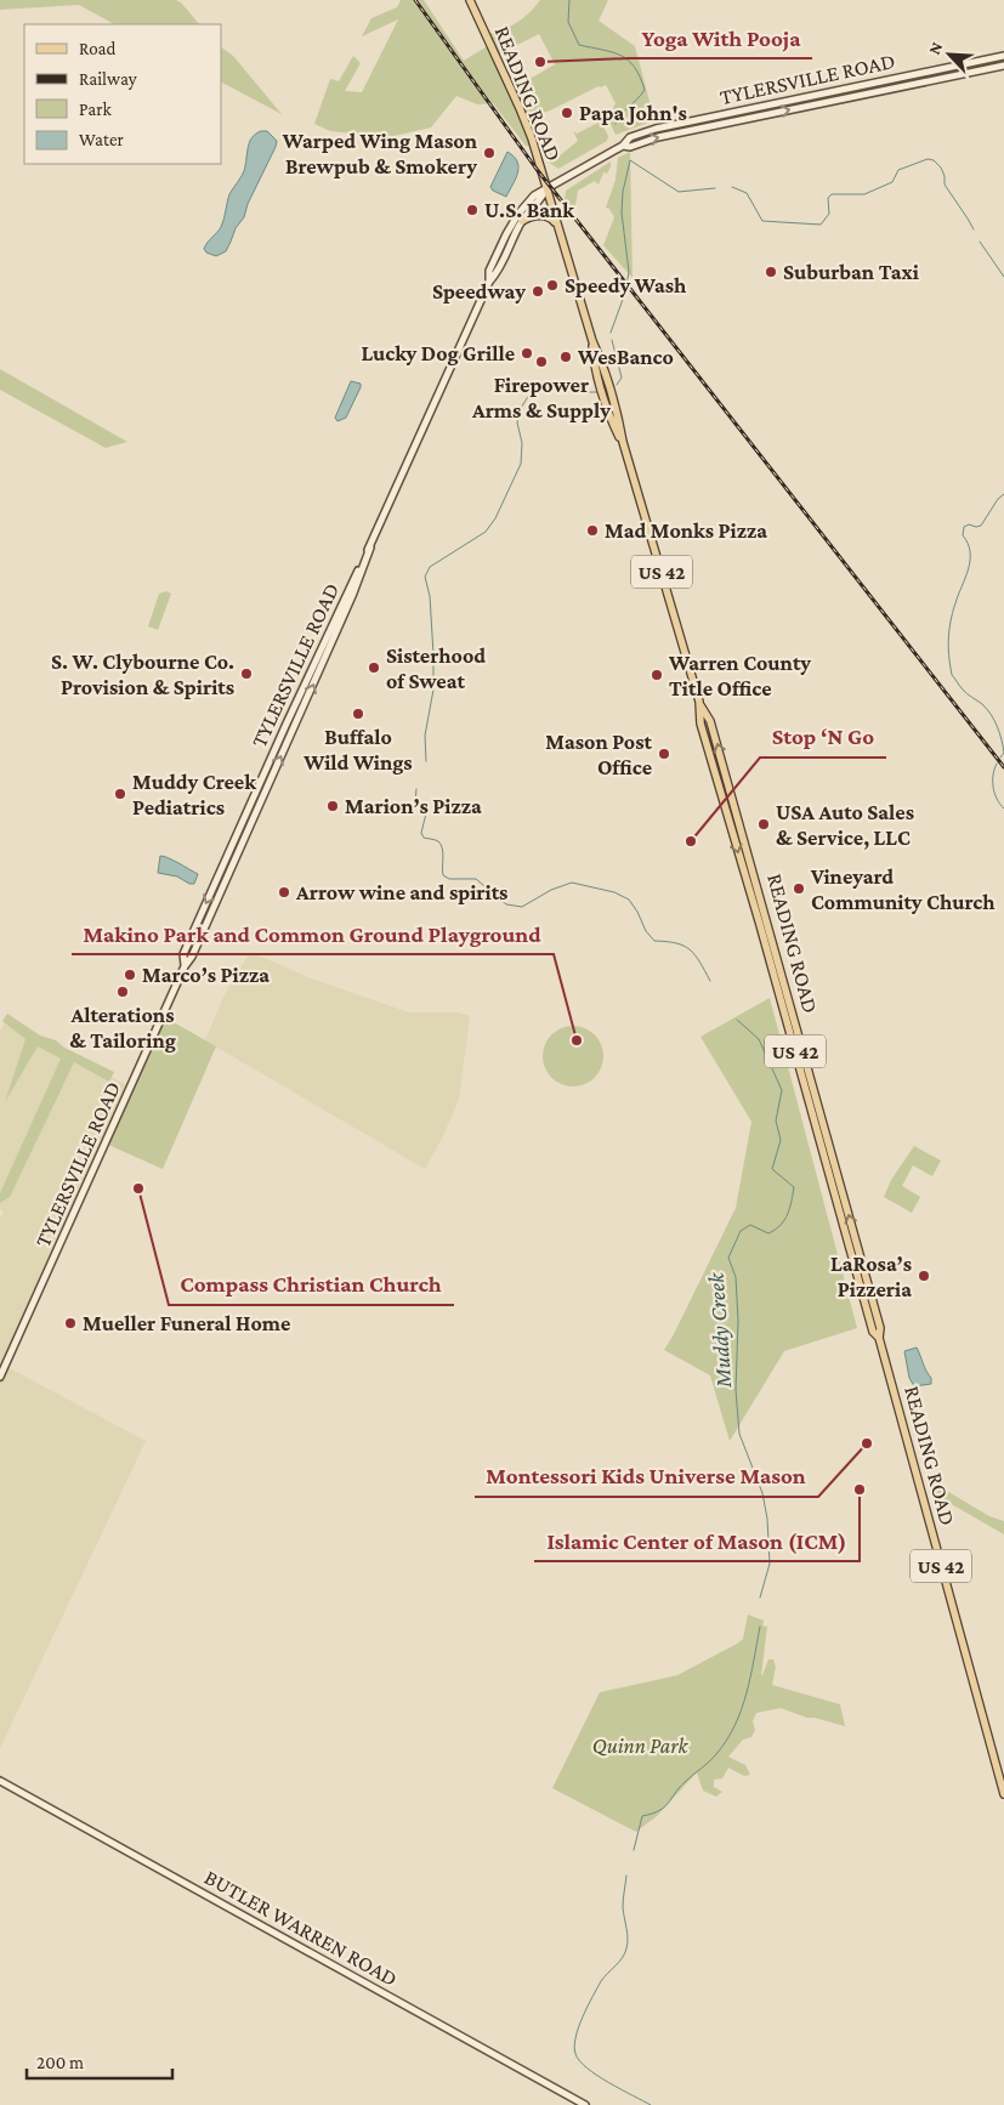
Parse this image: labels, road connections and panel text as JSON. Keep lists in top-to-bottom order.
{
  "streets": {
    "main road": [
      "TYLERSVILLE ROAD",
      "READING ROAD",
      "US 42",
      "BUTLER WARREN ROAD"
    ]
  },
  "crossings": [
    ["TYLERSVILLE ROAD", "READING ROAD"]
  ],
  "water": ["Muddy Creek"],
  "parks": ["Quinn Park"],
  "places": [
    "Yoga With Pooja",
    "Papa John's",
    "Warped Wing Mason Brewpub & Smokery",
    "U.S. Bank",
    "Suburban Taxi",
    "Speedy Wash",
    "Speedway",
    "Lucky Dog Grille",
    "WesBanco",
    "Firepower Arms & Supply",
    "Mad Monks Pizza",
    "Sisterhood of Sweat",
    "S. W. Clybourne Co. Provision & Spirits",
    "Warren County Title Office",
    "Buffalo Wild Wings",
    "Mason Post Office",
    "Muddy Creek Pediatrics",
    "Marion’s Pizza",
    "USA Auto Sales & Service, LLC",
    "Stop ‘N Go",
    "Vineyard Community Church",
    "Arrow wine and spirits",
    "Marco’s Pizza",
    "Alterations & Tailoring",
    "Makino Park and Common Ground Playground",
    "Compass Christian Church",
    "LaRosa’s Pizzeria",
    "Mueller Funeral Home",
    "Montessori Kids Universe Mason",
    "Islamic Center of Mason (ICM)"
  ],
  "legend": [
    "Road",
    "Railway",
    "Park",
    "Water"
  ],
  "scale_bar": "200 m",
  "north": "top left"
}
